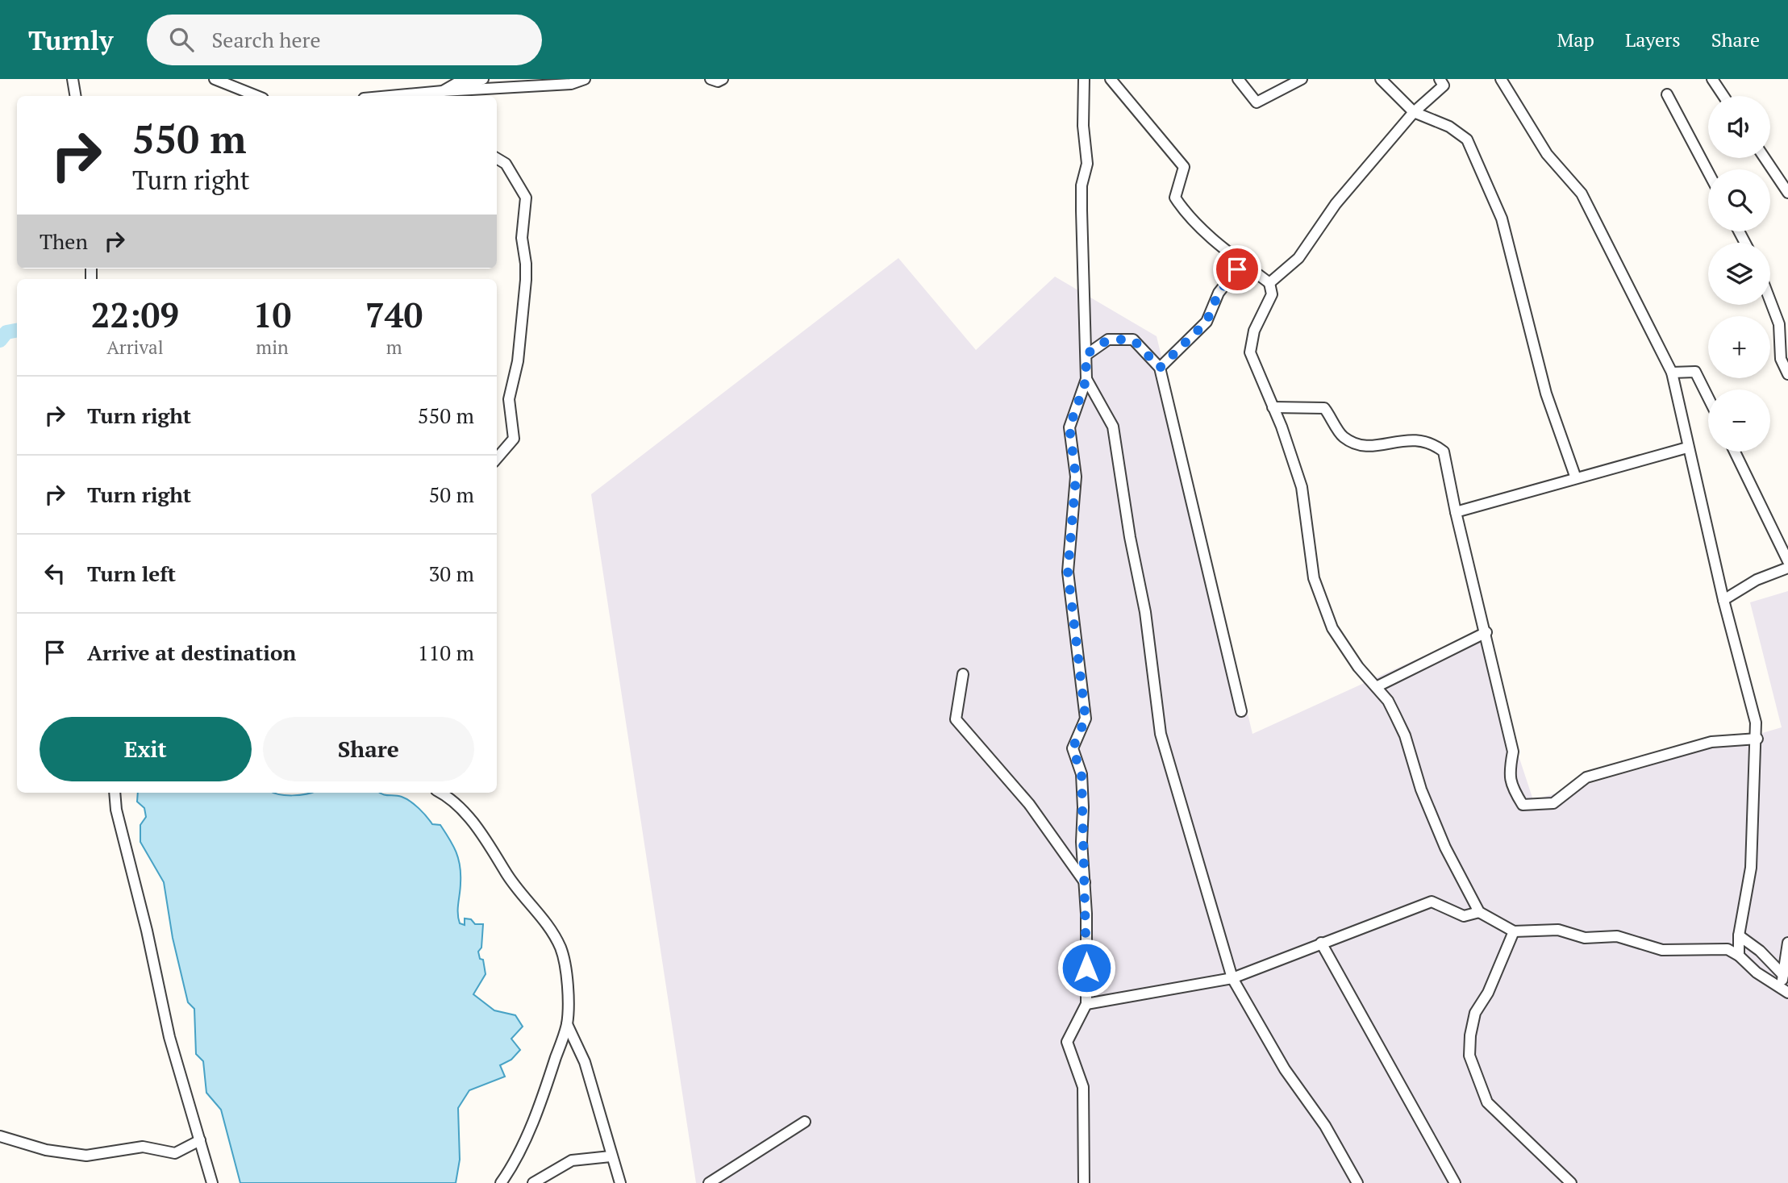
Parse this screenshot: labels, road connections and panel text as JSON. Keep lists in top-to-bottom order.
{
  "page": {
    "header": "Turnly",
    "search": "Search here",
    "nav": ["Map", "Layers", "Share"],
    "map_buttons": ["+", "−"],
    "turn": ["550 m", "Turn right"],
    "then": "Then",
    "eta": [
      "22:09",
      "Arrival",
      "10",
      "min",
      "740",
      "m"
    ],
    "list": [
      {
        "name": "Turn right",
        "value": "550 m"
      },
      {
        "name": "Turn right",
        "value": "50 m"
      },
      {
        "name": "Turn left",
        "value": "30 m"
      },
      {
        "name": "Arrive at destination",
        "value": "110 m"
      }
    ],
    "buttons": ["Exit", "Share"]
  }
}
